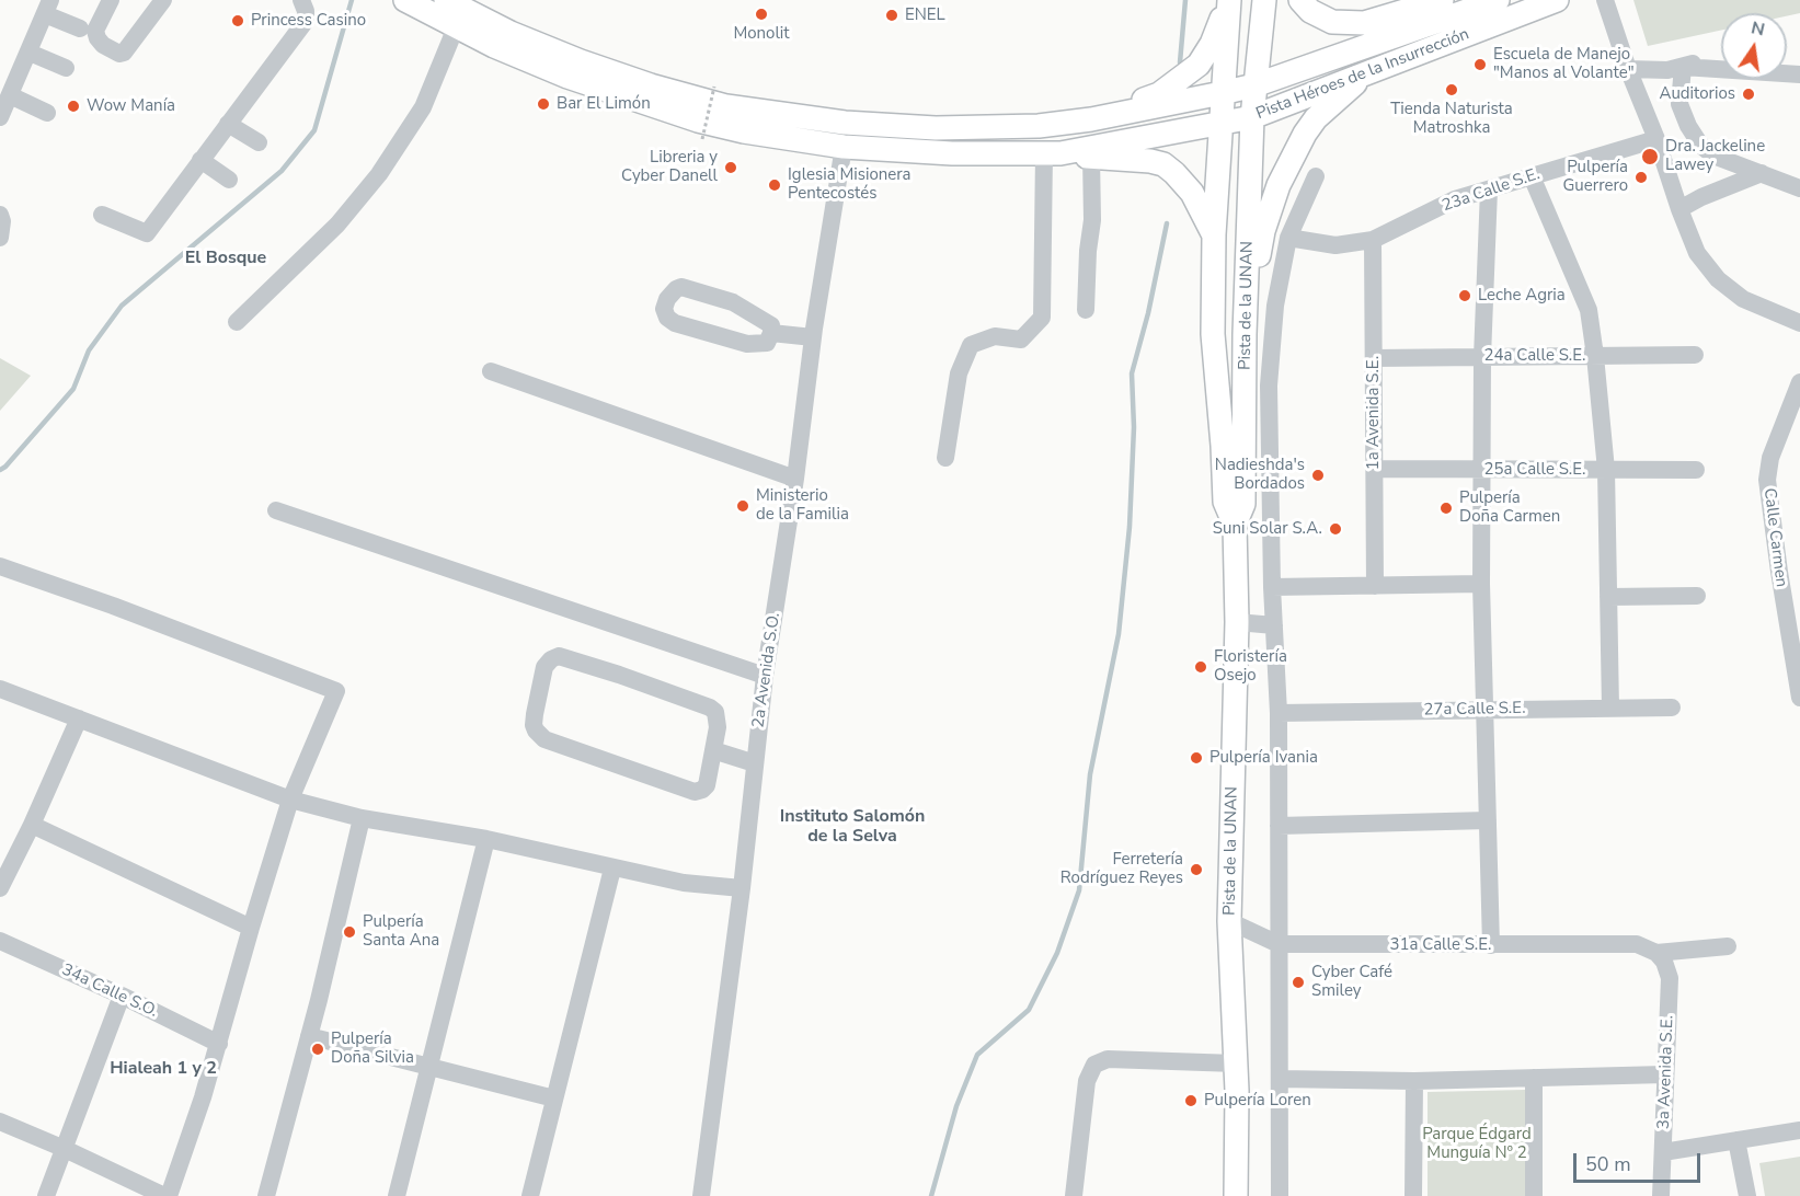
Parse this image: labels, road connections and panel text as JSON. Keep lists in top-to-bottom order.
{
  "streets": {
    "main road": ["Pista Héroes de la Insurrección", "Pista de la UNAN"],
    "street": [
      "23a Calle S.E.",
      "24a Calle S.E.",
      "1a Avenida S.E.",
      "25a Calle S.E.",
      "Calle Carmen",
      "2a Avenida S.O.",
      "27a Calle S.E.",
      "31a Calle S.E.",
      "34a Calle S.O.",
      "3a Avenida S.E."
    ]
  },
  "crossings": [
    ["Pista Héroes de la Insurrección", "Pista de la UNAN"],
    ["Pista Héroes de la Insurrección", "2a Avenida S.O."],
    ["23a Calle S.E.", "1a Avenida S.E."],
    ["Pista de la UNAN", "31a Calle S.E."],
    ["24a Calle S.E.", "1a Avenida S.E."],
    ["1a Avenida S.E.", "25a Calle S.E."],
    ["31a Calle S.E.", "3a Avenida S.E."]
  ],
  "districts": ["El Bosque", "Instituto Salomón de la Selva", "Hialeah 1 y 2"],
  "parks": ["Parque Édgard Munguía Nº 2"],
  "places": [
    "Monolit",
    "ENEL",
    "Princess Casino",
    "Escuela de Manejo \"Manos al Volante\"",
    "Tienda Naturista Matroshka",
    "Auditorios",
    "Bar El Limón",
    "Wow Manía",
    "Dra. Jackeline Lawey",
    "Libreria y Cyber Danell",
    "Pulpería Guerrero",
    "Iglesia Misionera Pentecostés",
    "Leche Agria",
    "Nadieshda's Bordados",
    "Ministerio de la Familia",
    "Pulpería Doña Carmen",
    "Suni Solar S.A.",
    "Floristería Osejo",
    "Pulpería Ivania",
    "Ferretería Rodríguez Reyes",
    "Pulpería Santa Ana",
    "Cyber Café Smiley",
    "Pulpería Doña Silvia",
    "Pulpería Loren"
  ],
  "scale_bar": "50 m",
  "north": "top"
}
